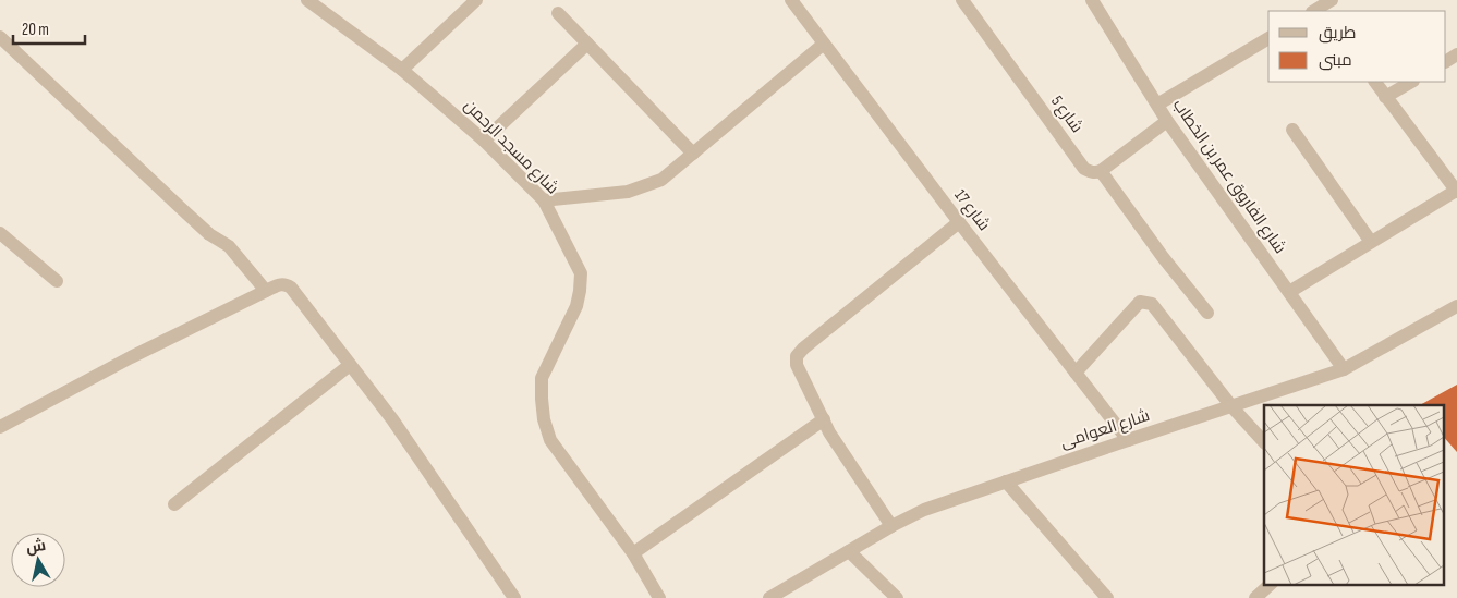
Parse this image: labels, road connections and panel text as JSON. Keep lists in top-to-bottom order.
{
  "streets": {
    "street": [
      "شارع 5",
      "شارع مسجد الرحمن",
      "شارع الفاروق عمر بن الخطاب",
      "شارع 17",
      "شارع العوامى"
    ]
  },
  "crossings": [
    ["شارع الفاروق عمر بن الخطاب", "شارع العوامى"],
    ["شارع 17", "شارع العوامى"]
  ],
  "legend": ["طريق", "مبنى"],
  "scale_bar": "20 m",
  "north": "top"
}
